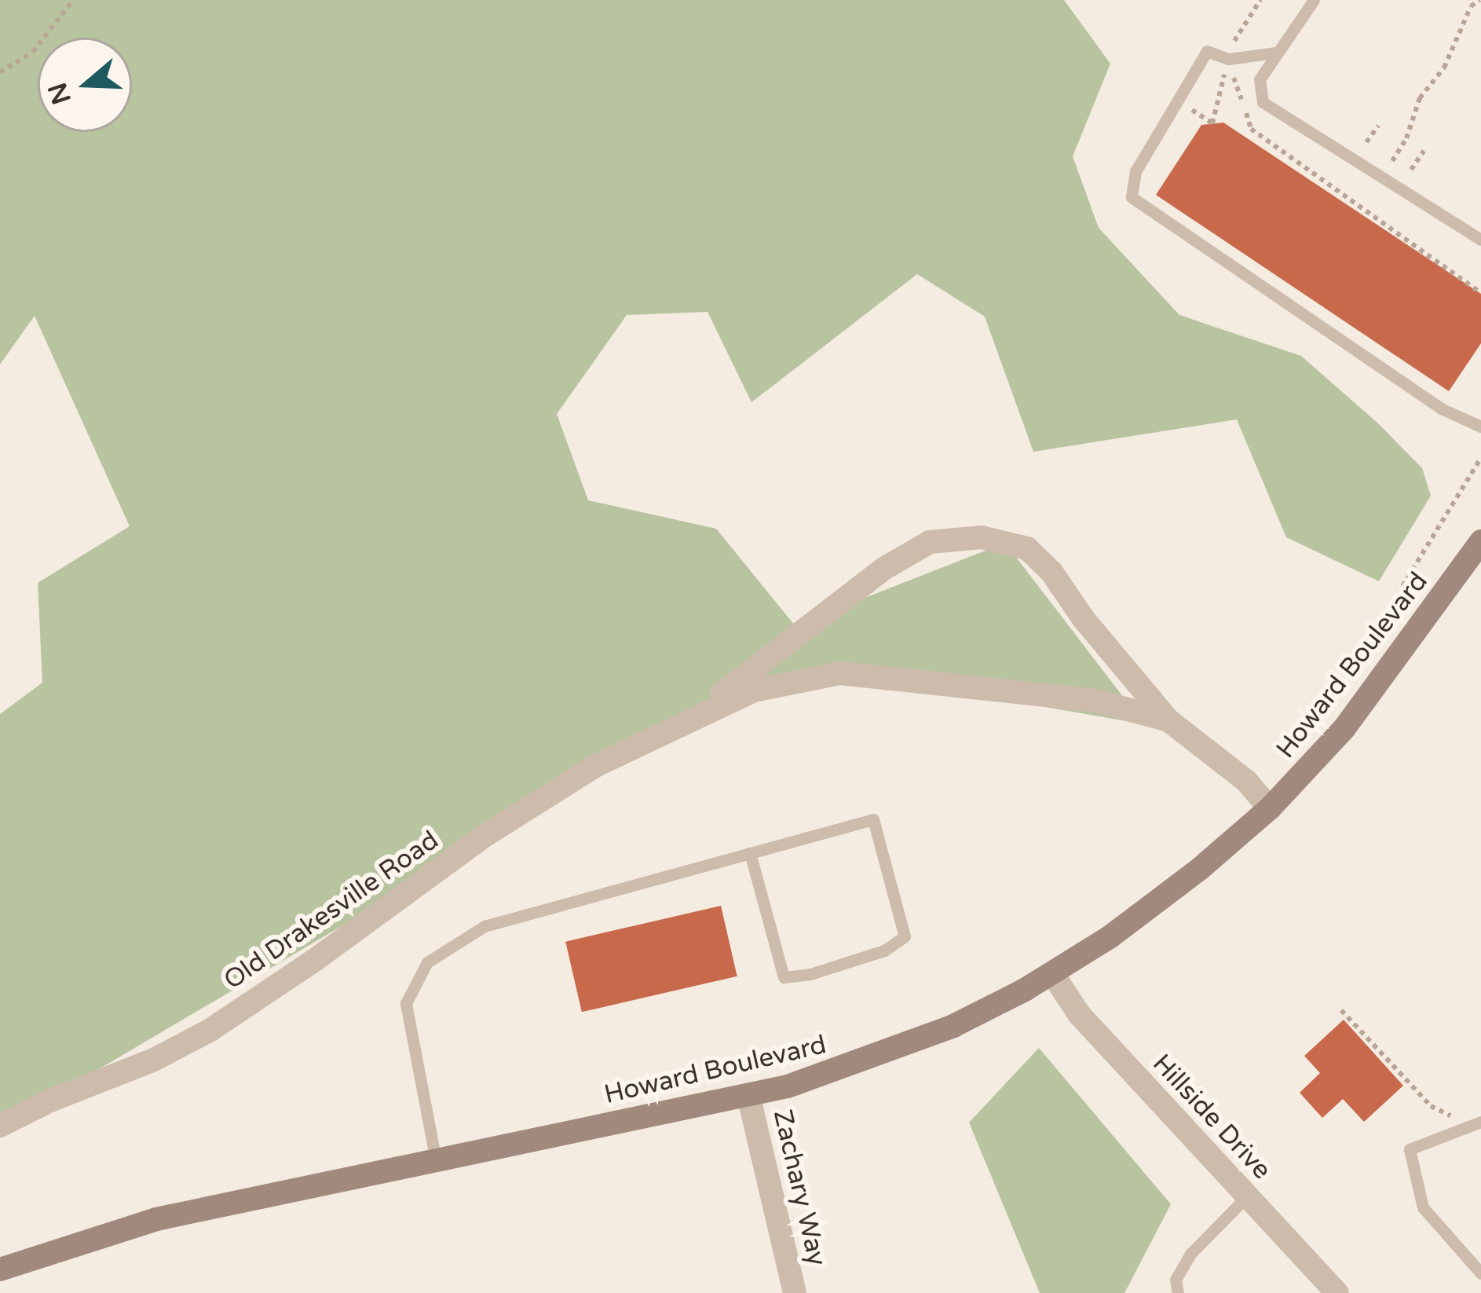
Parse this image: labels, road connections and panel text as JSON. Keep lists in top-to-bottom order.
{
  "streets": {
    "main road": ["Howard Boulevard"],
    "street": ["Old Drakesville Road", "Hillside Drive", "Zachary Way"]
  },
  "crossings": [
    ["Howard Boulevard", "Old Drakesville Road"],
    ["Howard Boulevard", "Hillside Drive"],
    ["Howard Boulevard", "Zachary Way"]
  ],
  "north": "left"
}
